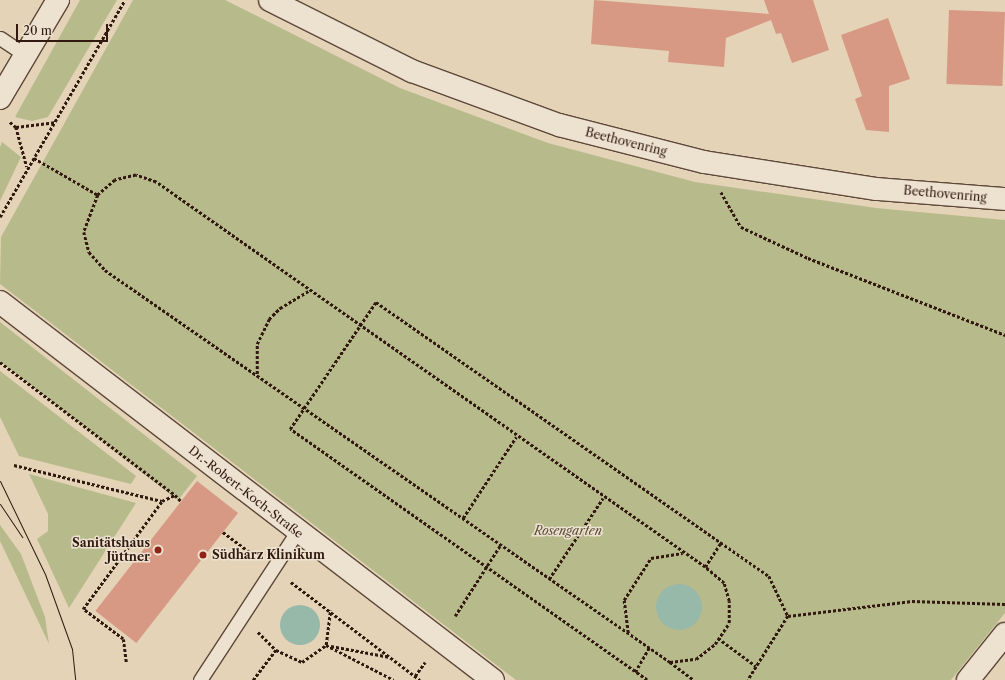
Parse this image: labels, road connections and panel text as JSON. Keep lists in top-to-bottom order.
{
  "streets": {
    "street": ["Beethovenring", "Dr.-Robert-Koch-Straße"]
  },
  "parks": ["Rosengarten"],
  "places": ["Sanitätshaus Jüttner", "Südharz Klinikum"],
  "scale_bar": "20 m"
}
